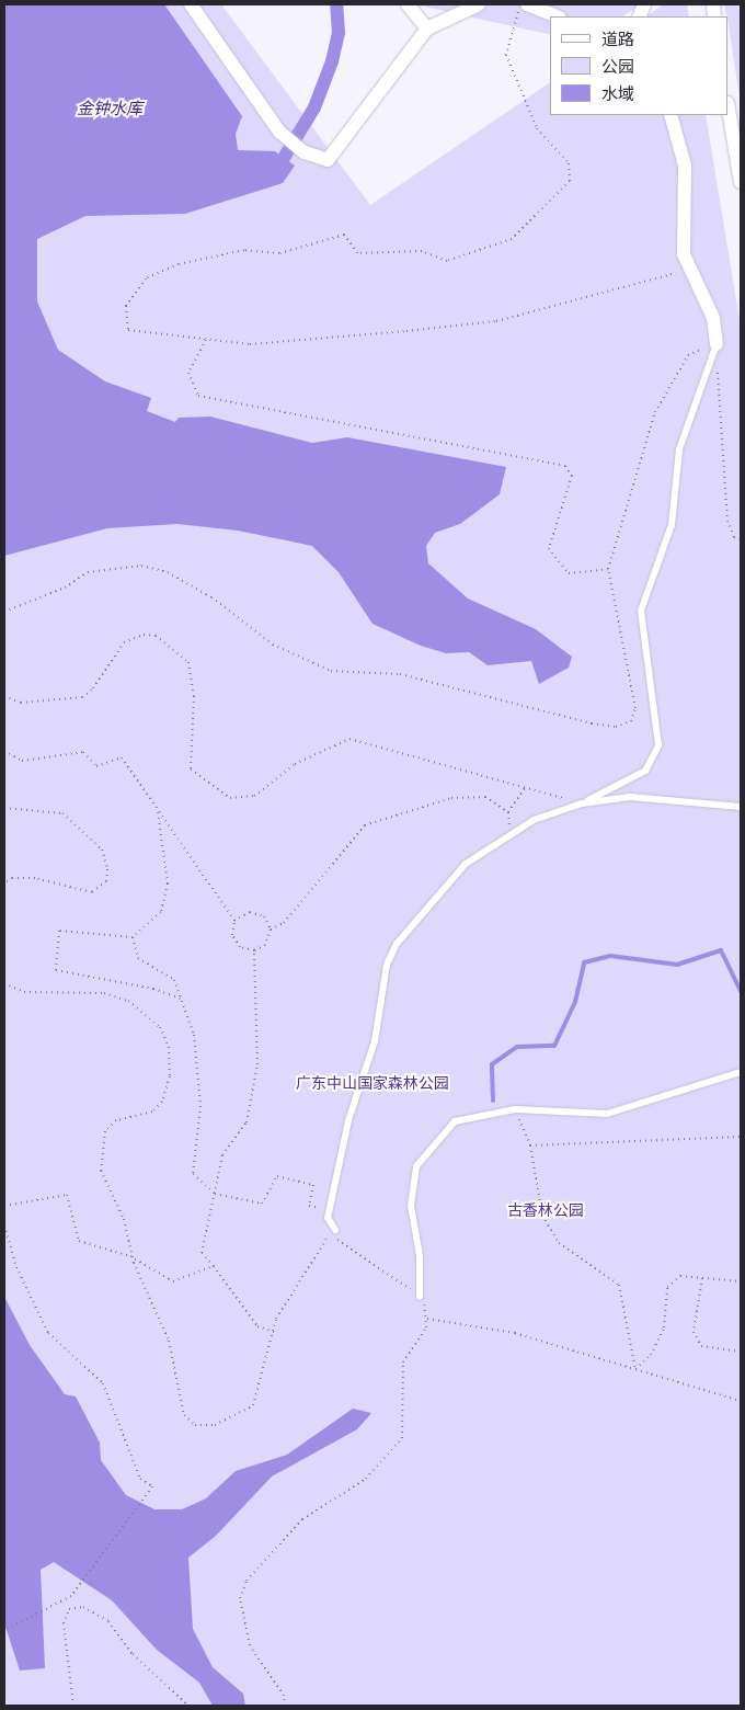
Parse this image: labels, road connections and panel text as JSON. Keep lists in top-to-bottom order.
{
  "water": ["金钟水库"],
  "parks": ["广东中山国家森林公园", "古香林公园"],
  "legend": ["道路", "公园", "水域"]
}
